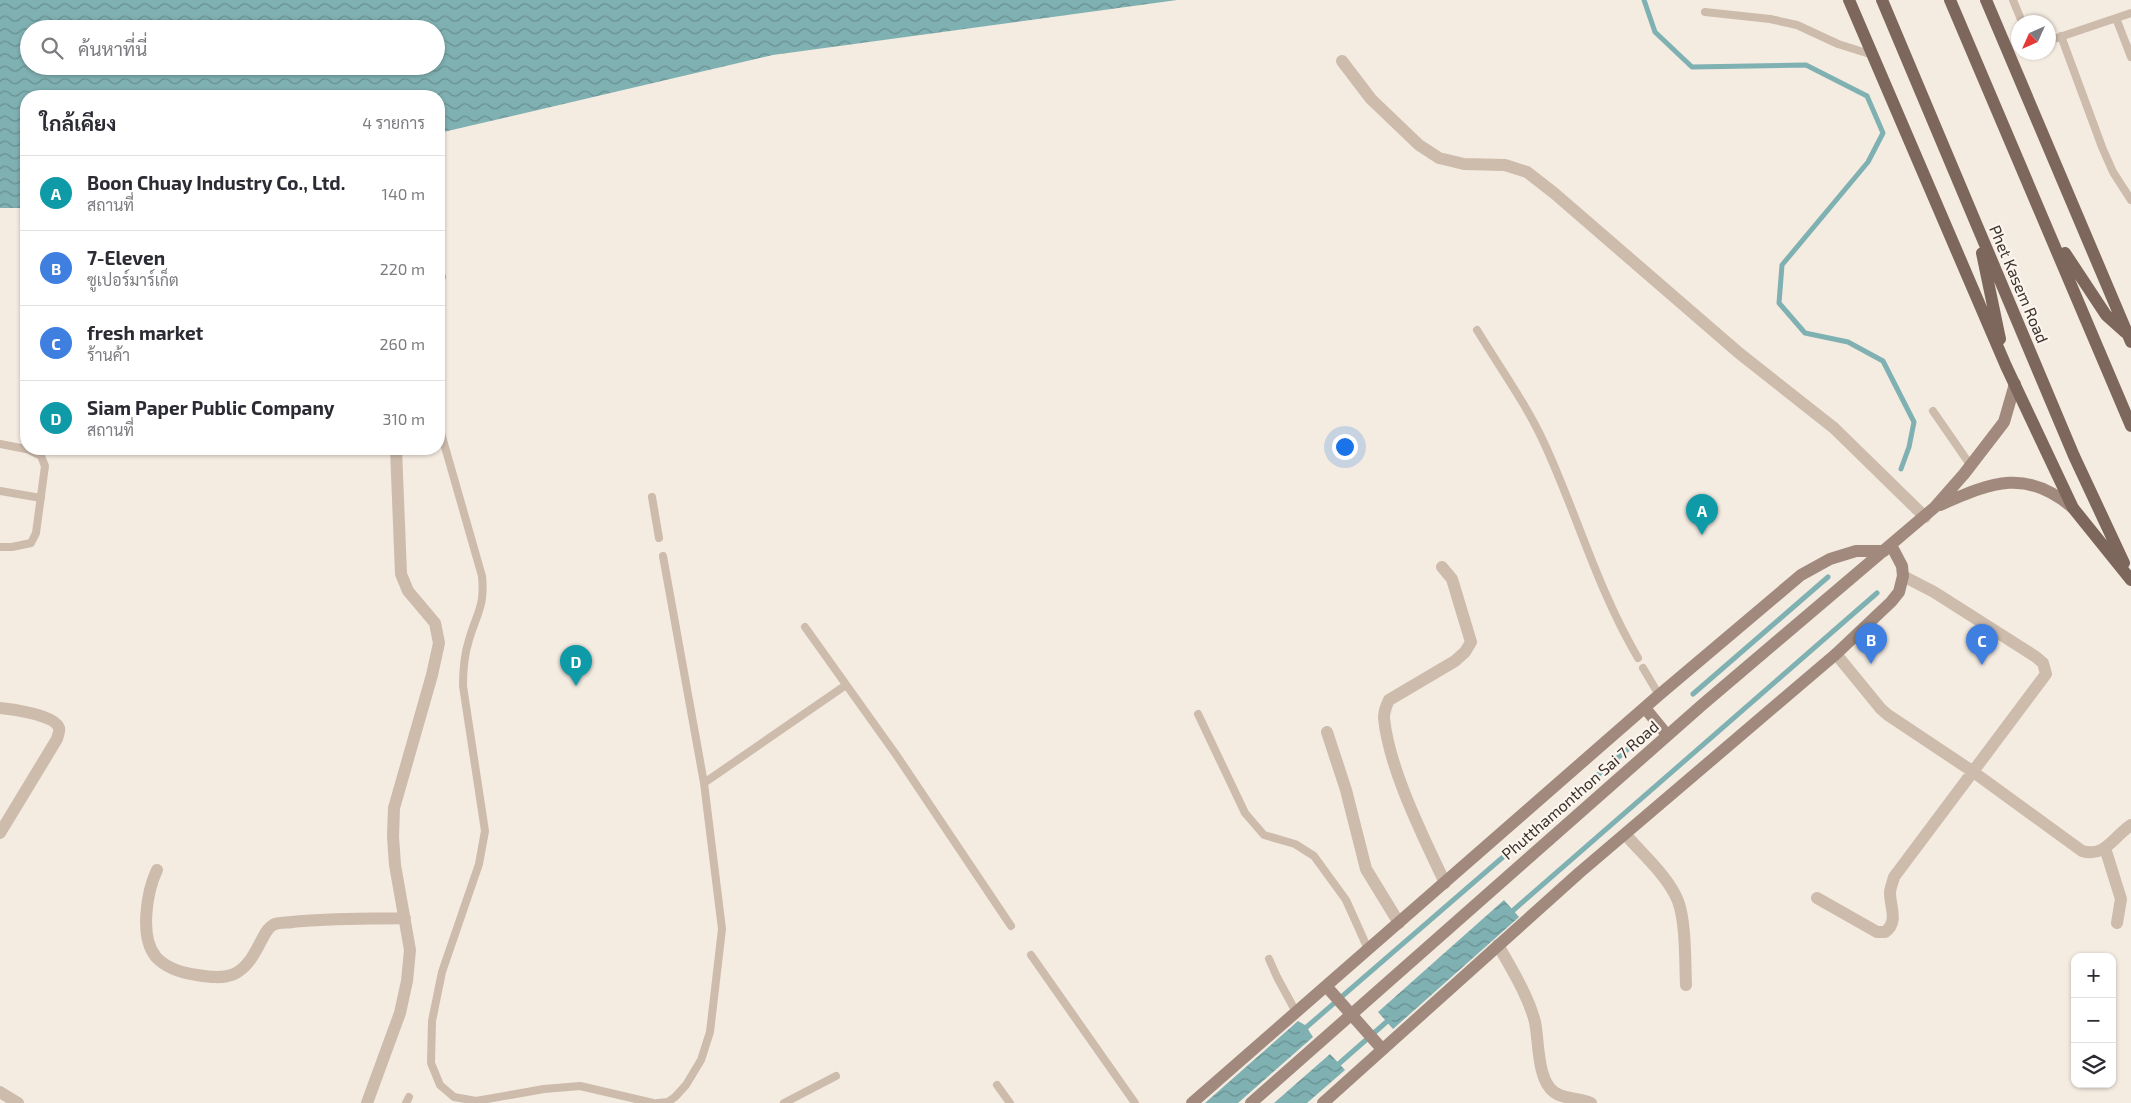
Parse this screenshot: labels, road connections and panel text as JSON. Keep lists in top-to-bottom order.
{
  "streets": {
    "main road": ["Phet Kasem Road", "Phutthamonthon Sai 7 Road"]
  },
  "north": "bottom left",
  "page": {
    "search": "ค้นหาที่นี่",
    "heading": ["ใกล้เคียง", "4 รายการ"],
    "list": [
      {
        "mark": "A",
        "name": "Boon Chuay Industry Co., Ltd.",
        "note": "สถานที่",
        "value": "140 m"
      },
      {
        "mark": "B",
        "name": "7-Eleven",
        "note": "ซูเปอร์มาร์เก็ต",
        "value": "220 m"
      },
      {
        "mark": "C",
        "name": "fresh market",
        "note": "ร้านค้า",
        "value": "260 m"
      },
      {
        "mark": "D",
        "name": "Siam Paper Public Company",
        "note": "สถานที่",
        "value": "310 m"
      }
    ],
    "pins": [
      "A",
      "B",
      "C",
      "D"
    ],
    "map_buttons": ["+", "−"]
  }
}
